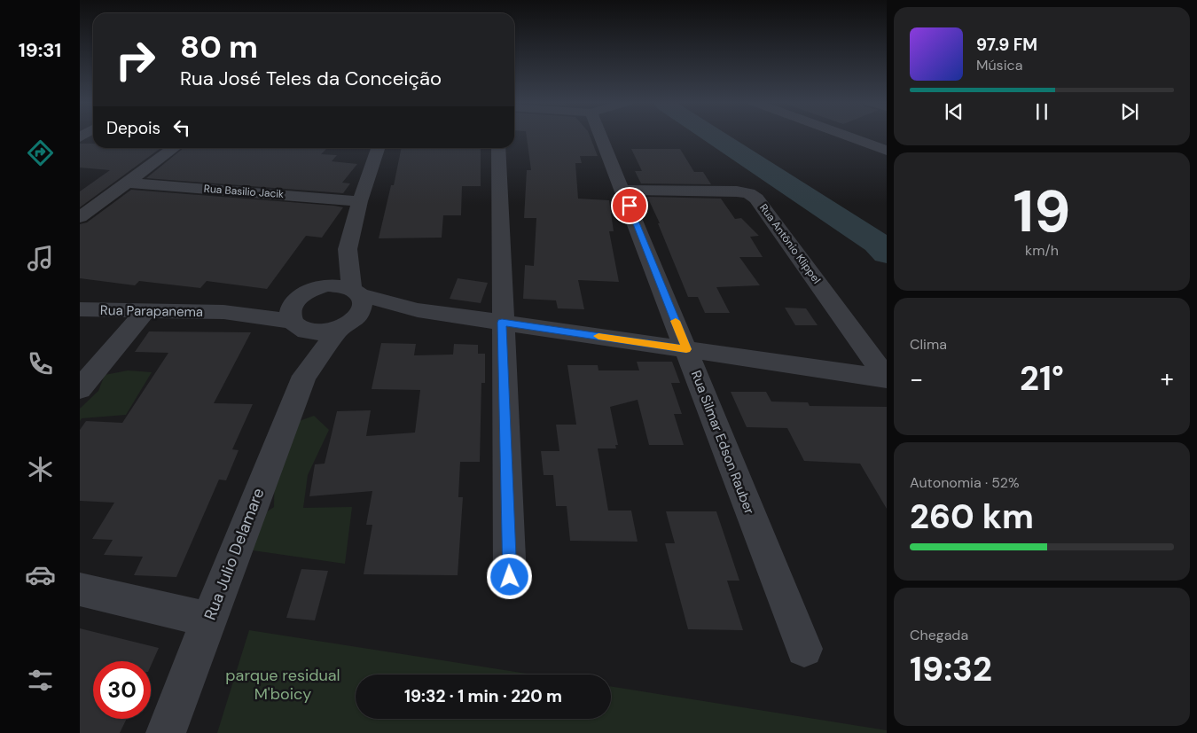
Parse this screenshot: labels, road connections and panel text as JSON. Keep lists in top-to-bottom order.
{
  "streets": {
    "street": [
      "Rua Basilio Jacik",
      "Rua Antônio Klippel",
      "Rua Parapanema",
      "Rua Silmar Edson Rauber",
      "Rua Julio Delamare"
    ]
  },
  "crossings": [
    ["Rua Antônio Klippel", "Rua Silmar Edson Rauber"],
    ["Rua Parapanema", "Rua Julio Delamare"]
  ],
  "parks": ["parque residual M'boicy"],
  "page": {
    "tabs": "19:31",
    "turn": ["80 m", "Rua José Teles da Conceição"],
    "song": ["97.9 FM", "Música"],
    "then": "Depois",
    "tile": [
      ["19", "km/h"],
      "Clima",
      ["Autonomia · 52%", "260 km"],
      ["Chegada", "19:32"]
    ],
    "heat": ["−", "21°", "+"],
    "limit": "30",
    "trip": "19:32 · 1 min · 220 m"
  }
}
